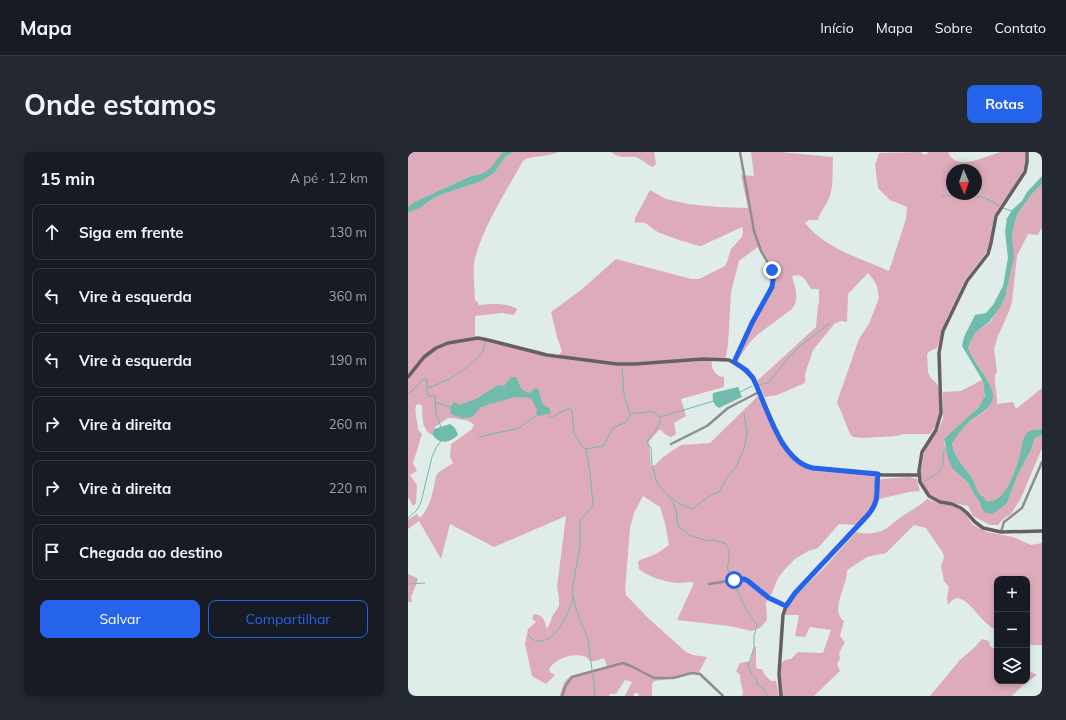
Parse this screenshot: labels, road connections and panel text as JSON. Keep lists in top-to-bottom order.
{
  "north": "bottom",
  "page": {
    "header": "Mapa",
    "nav": [
      "Início",
      "Mapa",
      "Sobre",
      "Contato"
    ],
    "buttons": [
      "Rotas",
      ["Salvar", "Compartilhar"]
    ],
    "title": "Onde estamos",
    "heading": ["15 min", "A pé · 1.2 km"],
    "list": [
      ["Siga em frente", "130 m"],
      ["Vire à esquerda", "360 m"],
      ["Vire à esquerda", "190 m"],
      ["Vire à direita", "260 m"],
      ["Vire à direita", "220 m"],
      "Chegada ao destino"
    ],
    "map_buttons": ["+", "−"]
  }
}
